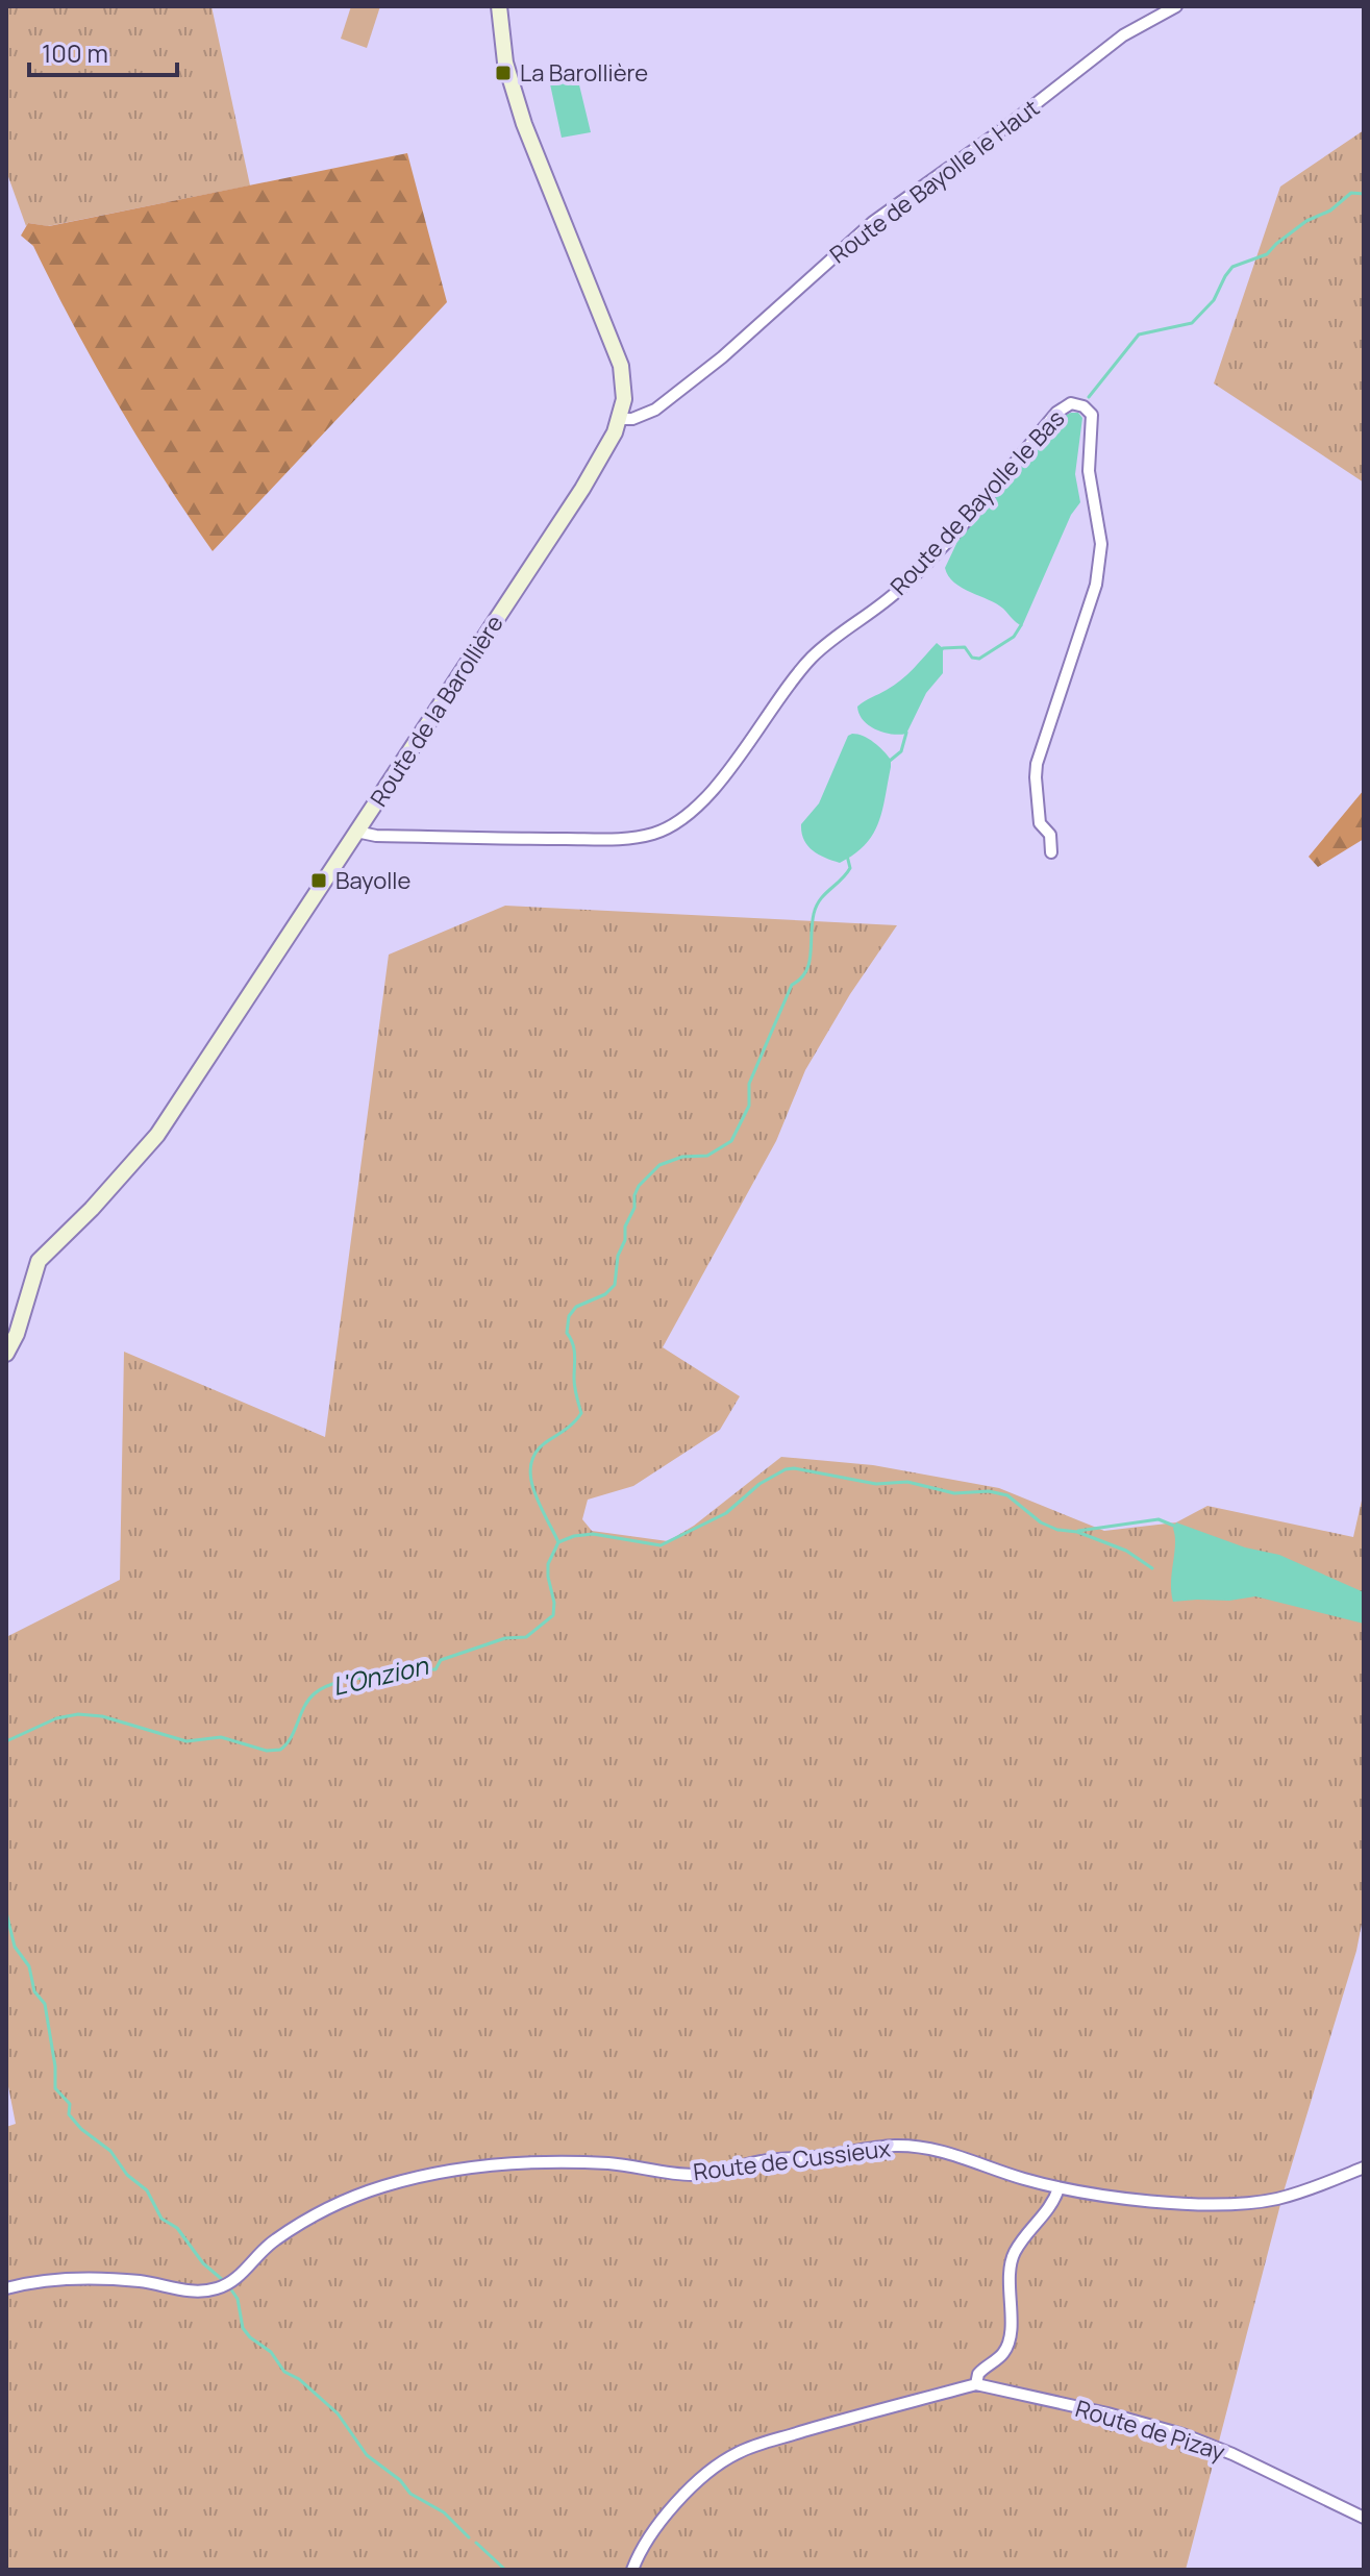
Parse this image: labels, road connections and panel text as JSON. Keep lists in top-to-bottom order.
{
  "streets": {
    "main road": ["Route de la Barollière"],
    "street": [
      "Route de Bayolle le Haut",
      "Route de Bayolle le Bas",
      "Route de Cussieux",
      "Route de Pizay"
    ]
  },
  "crossings": [
    ["Route de Bayolle le Haut", "Route de la Barollière"],
    ["Route de Bayolle le Bas", "Route de la Barollière"]
  ],
  "water": ["L'Onzion"],
  "places": {
    "transit": ["La Barollière", "Bayolle"]
  },
  "scale_bar": "100 m"
}
